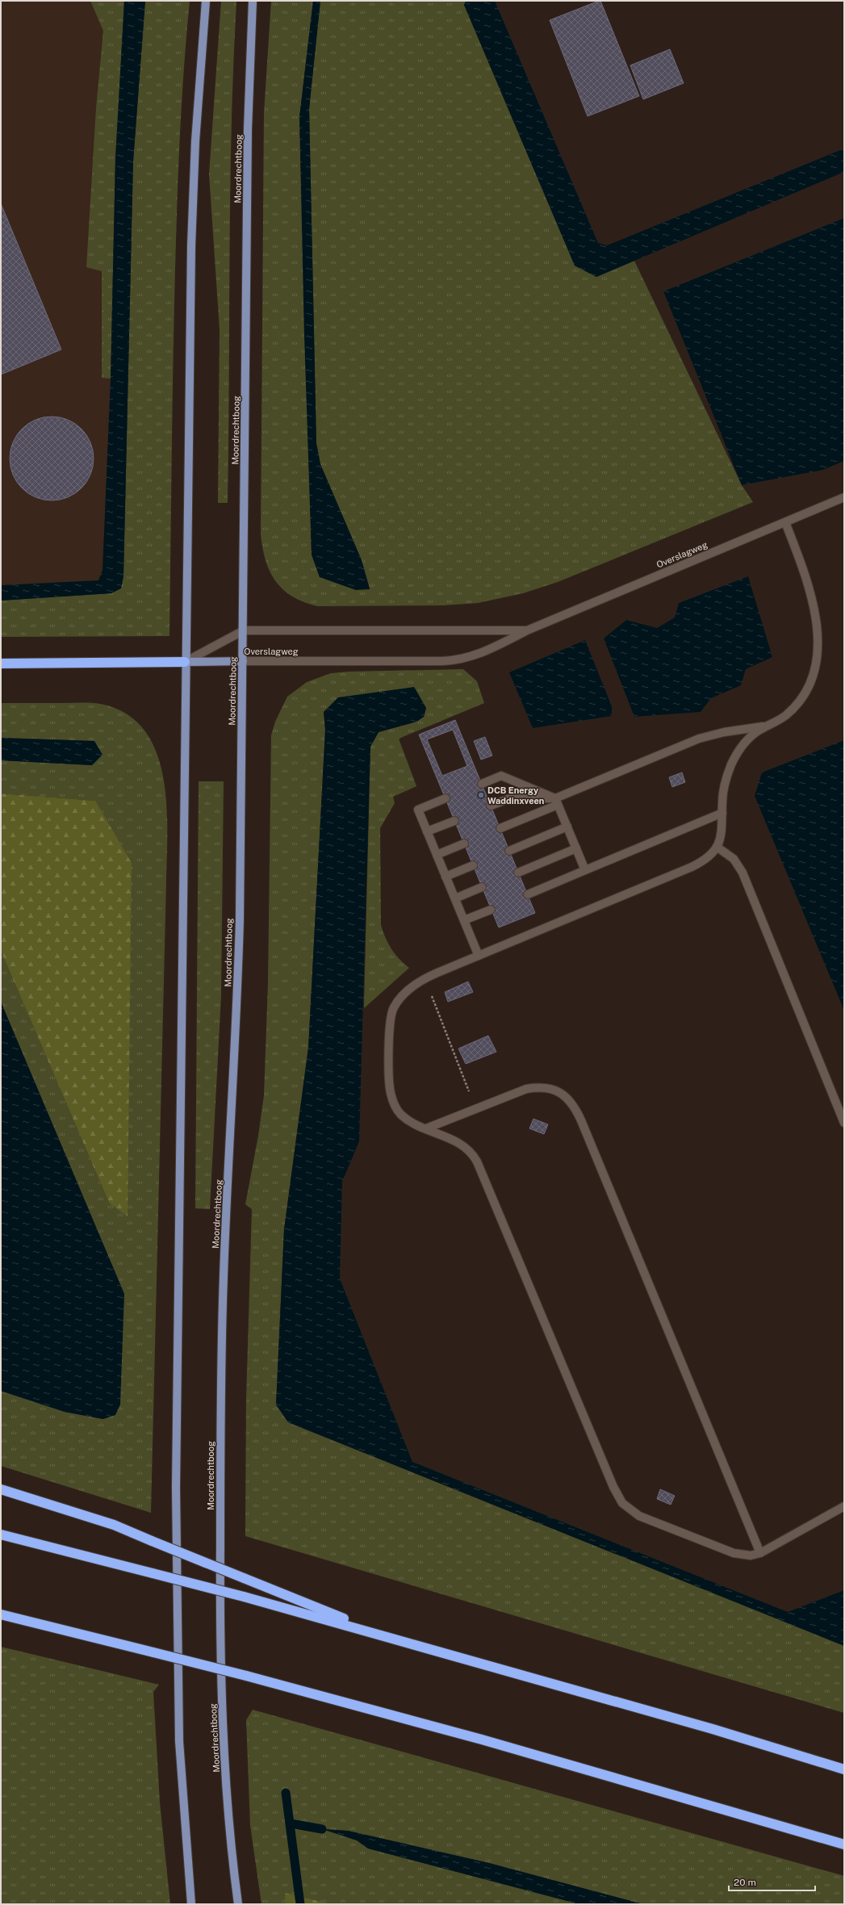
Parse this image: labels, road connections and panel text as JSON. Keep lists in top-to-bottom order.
{
  "streets": {
    "main road": ["Moordrechtboog", "Overslagweg"]
  },
  "crossings": [
    ["Moordrechtboog", "Overslagweg"]
  ],
  "places": ["DCB Energy Waddinxveen"],
  "scale_bar": "20 m"
}
